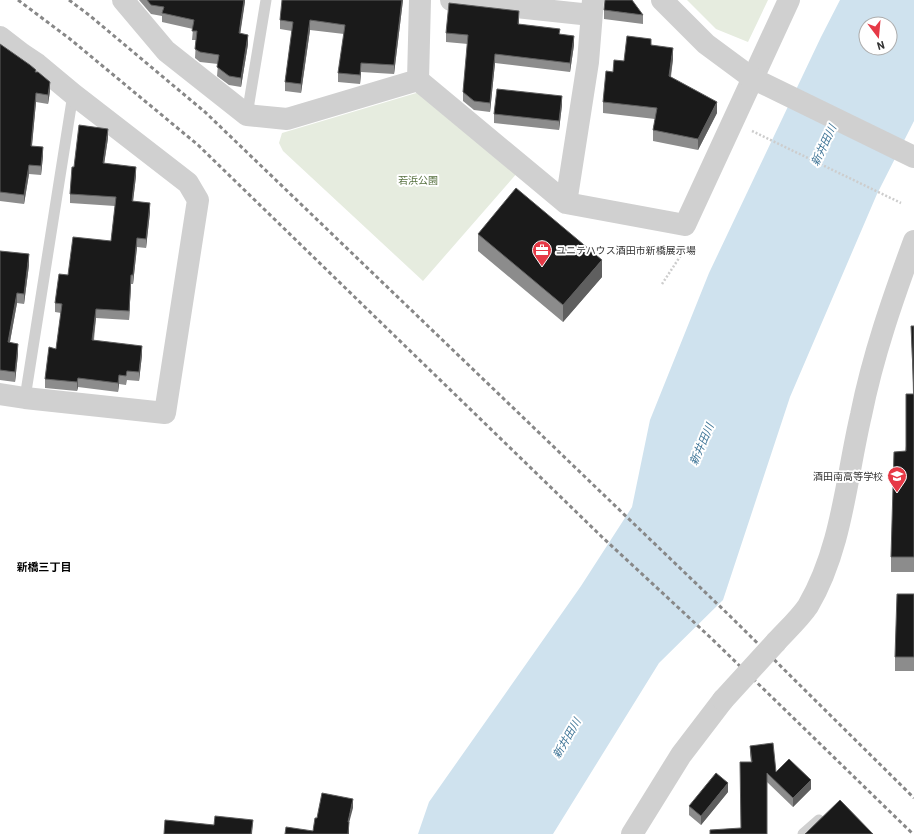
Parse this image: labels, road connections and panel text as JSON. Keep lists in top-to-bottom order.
{
  "districts": ["新橋三丁目"],
  "water": ["新井田川"],
  "parks": ["若浜公園"],
  "places": {
    "office": ["ユニテハウス酒田市新橋展示場"],
    "school or university": ["酒田南高等学校"]
  },
  "north": "bottom"
}
